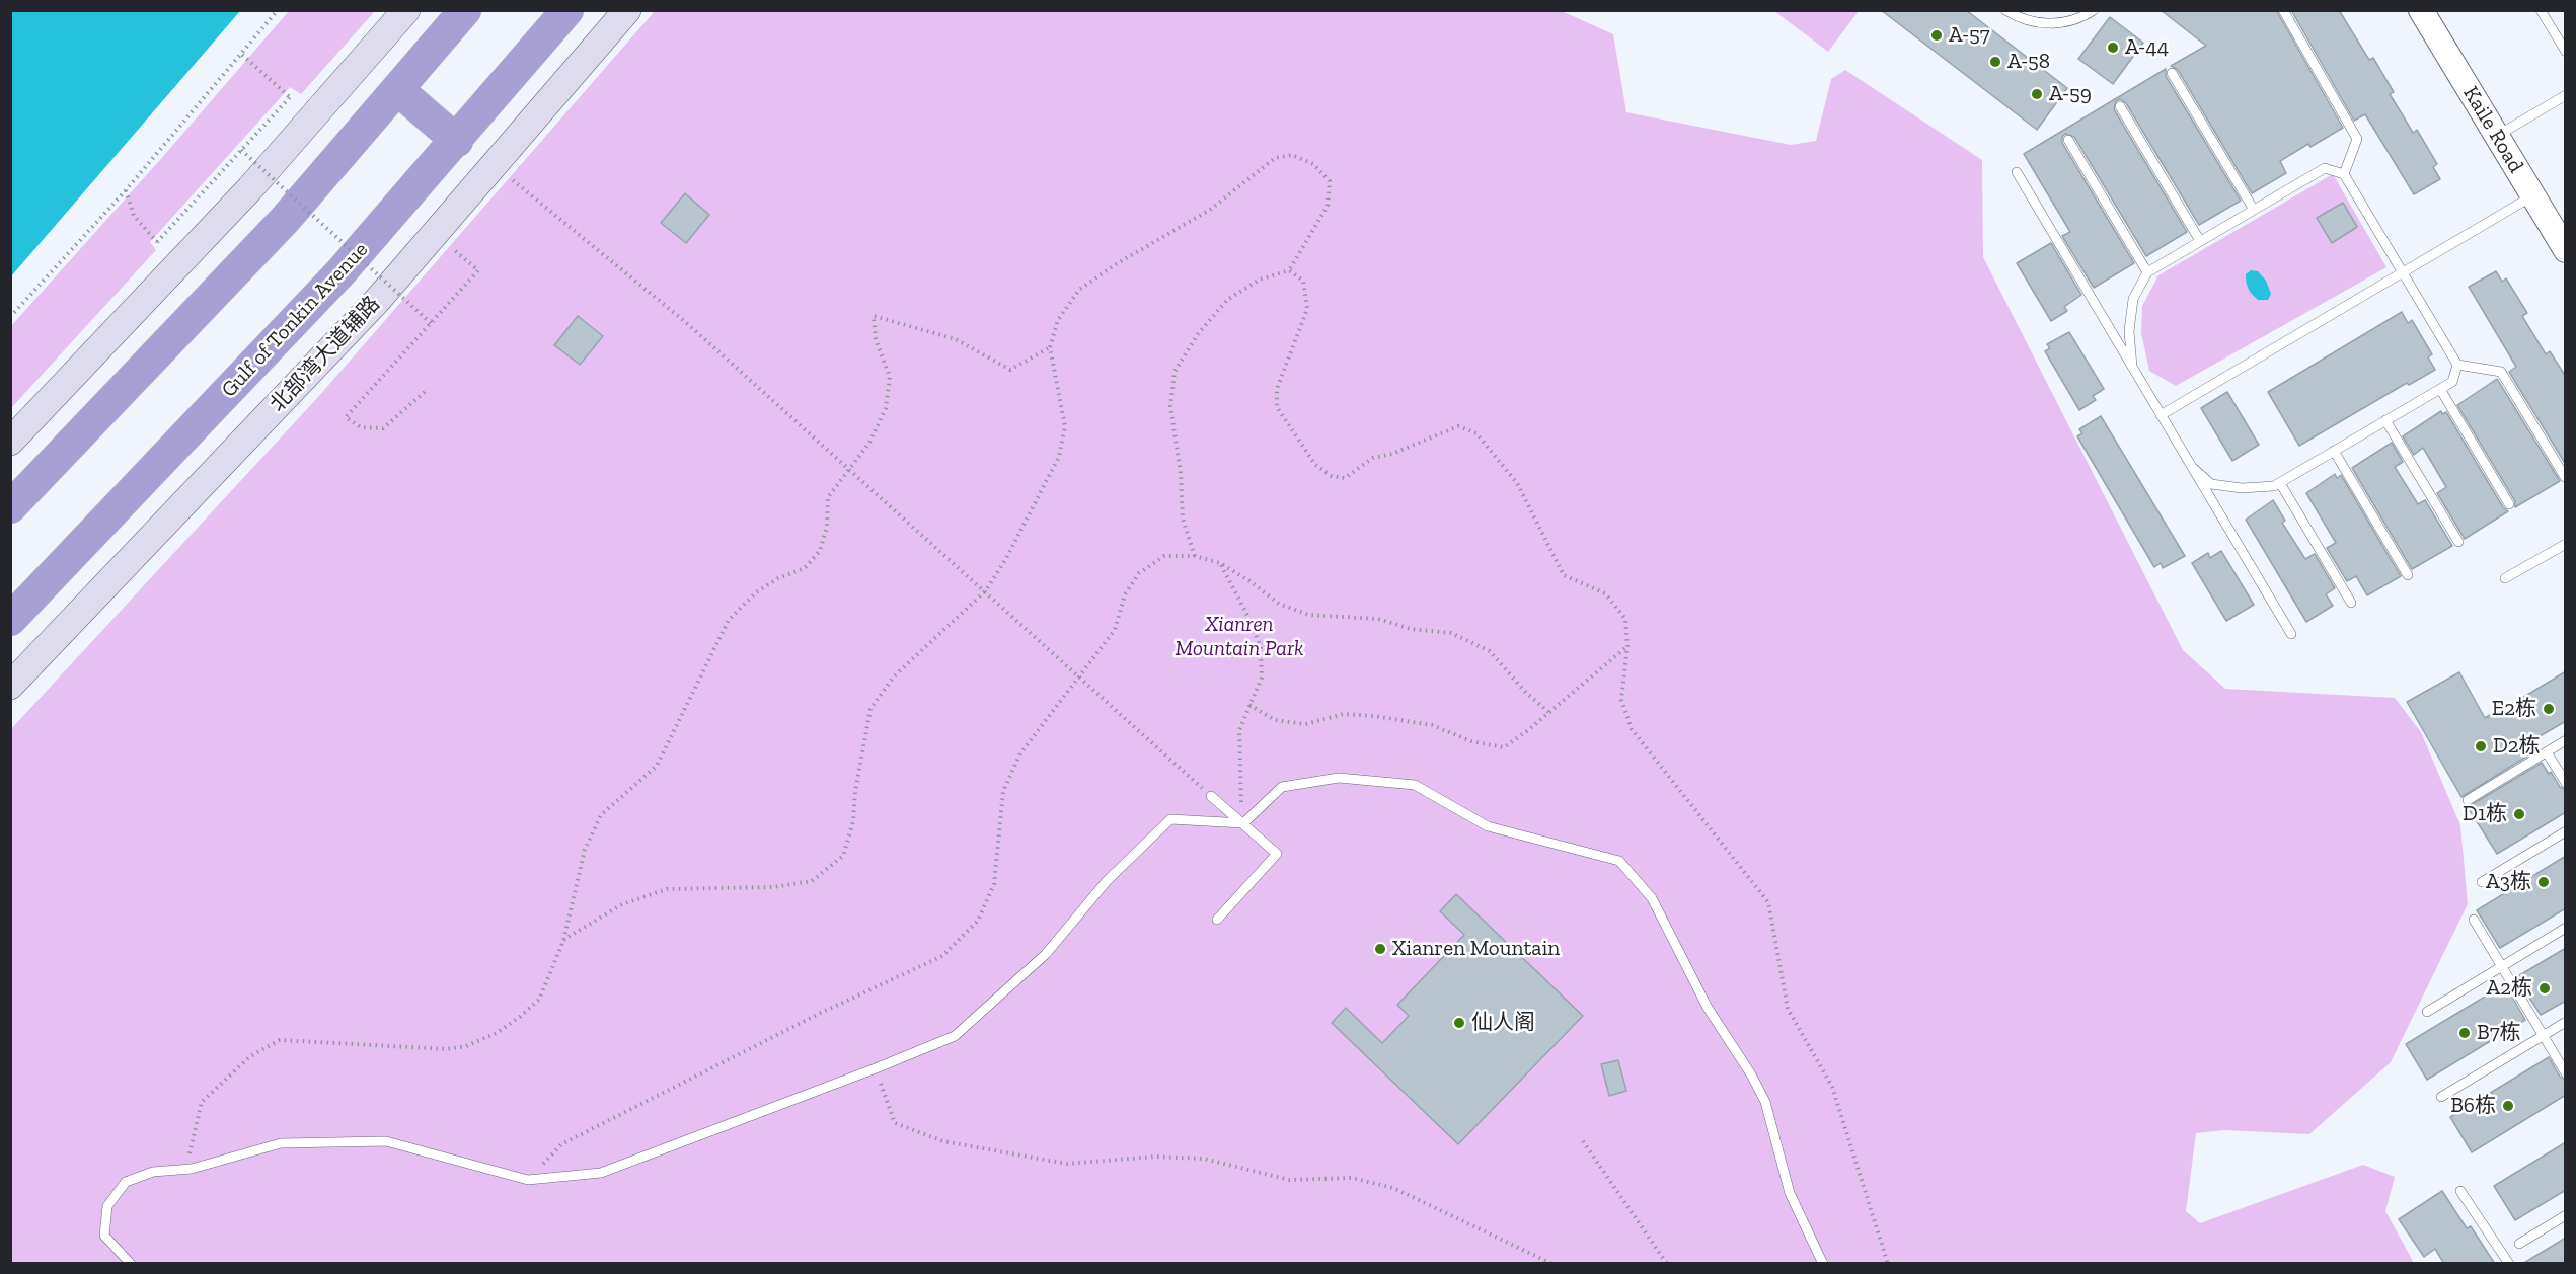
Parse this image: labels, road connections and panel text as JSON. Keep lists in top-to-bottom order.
{
  "streets": {
    "highway": ["Gulf of Tonkin Avenue"],
    "main road": ["北部湾大道辅路"],
    "street": ["Kaile Road"]
  },
  "parks": ["Xianren Mountain Park"],
  "places": [
    "A-57",
    "A-44",
    "A-58",
    "A-59",
    "E2栋",
    "D2栋",
    "D1栋",
    "A3栋",
    "Xianren Mountain",
    "A2栋",
    "仙人阁",
    "B7栋",
    "B6栋"
  ]
}
